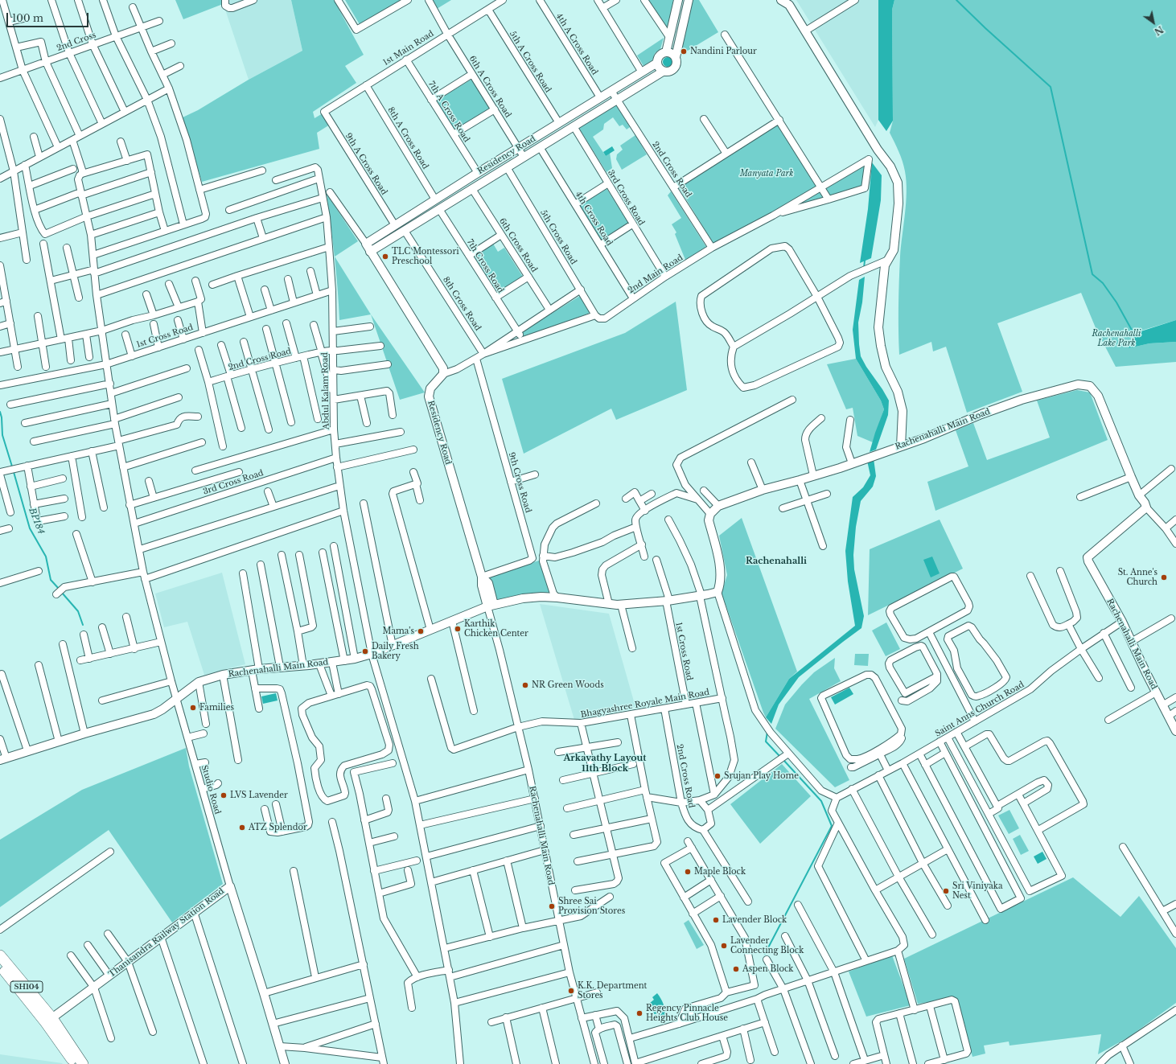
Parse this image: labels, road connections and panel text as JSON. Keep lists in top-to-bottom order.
{
  "streets": {
    "main road": ["SH104"],
    "street": [
      "2nd Cross",
      "4th A Cross Road",
      "1st Main Road",
      "5th A Cross Road",
      "6th A Cross Road",
      "7th A Cross Road",
      "8th A Cross Road",
      "Residency Road",
      "9th A Cross Road",
      "2nd Cross Road",
      "3rd Cross Road",
      "4th Cross Road",
      "5th Cross Road",
      "6th Cross Road",
      "7th Cross Road",
      "2nd Main Road",
      "8th Cross Road",
      "1st Cross Road",
      "Abdul Kalam Road",
      "Rachenahalli Main Road",
      "9th Cross Road",
      "Bhagyashree Royale Main Road",
      "Saint Anns Church Road",
      "Studio Road",
      "Thanisandra Railway Station Road"
    ]
  },
  "crossings": [
    ["4th A Cross Road", "Residency Road"],
    ["1st Main Road", "5th A Cross Road"],
    ["1st Main Road", "6th A Cross Road"],
    ["1st Main Road", "7th A Cross Road"],
    ["1st Main Road", "8th A Cross Road"],
    ["1st Main Road", "9th A Cross Road"],
    ["5th A Cross Road", "Residency Road"],
    ["6th A Cross Road", "Residency Road"],
    ["7th A Cross Road", "Residency Road"],
    ["8th A Cross Road", "Residency Road"],
    ["Residency Road", "9th A Cross Road"],
    ["Residency Road", "2nd Cross Road"],
    ["Residency Road", "3rd Cross Road"],
    ["Residency Road", "4th Cross Road"],
    ["Residency Road", "5th Cross Road"],
    ["Residency Road", "6th Cross Road"],
    ["Residency Road", "7th Cross Road"],
    ["Residency Road", "2nd Main Road"],
    ["Residency Road", "8th Cross Road"],
    ["Residency Road", "Rachenahalli Main Road"],
    ["Residency Road", "9th Cross Road"],
    ["2nd Cross Road", "2nd Main Road"],
    ["2nd Cross Road", "Abdul Kalam Road"],
    ["2nd Cross Road", "Bhagyashree Royale Main Road"],
    ["3rd Cross Road", "2nd Main Road"],
    ["3rd Cross Road", "Abdul Kalam Road"],
    ["3rd Cross Road", "Studio Road"],
    ["4th Cross Road", "2nd Main Road"],
    ["5th Cross Road", "2nd Main Road"],
    ["7th Cross Road", "2nd Main Road"],
    ["2nd Main Road", "8th Cross Road"],
    ["2nd Main Road", "9th Cross Road"],
    ["1st Cross Road", "Abdul Kalam Road"],
    ["1st Cross Road", "Rachenahalli Main Road"],
    ["1st Cross Road", "Bhagyashree Royale Main Road"],
    ["1st Cross Road", "Studio Road"],
    ["Abdul Kalam Road", "Rachenahalli Main Road"],
    ["Rachenahalli Main Road", "Bhagyashree Royale Main Road"],
    ["Rachenahalli Main Road", "Saint Anns Church Road"],
    ["Rachenahalli Main Road", "Studio Road"],
    ["Studio Road", "Thanisandra Railway Station Road"],
    ["Thanisandra Railway Station Road", "SH104"]
  ],
  "districts": ["Rachenahalli", "Arkavathy Layout 11th Block"],
  "water": ["BP184"],
  "parks": ["Manyata Park", "Rachenahalli Lake Park"],
  "places": [
    "Nandini Parlour",
    "TLC Montessori Preschool",
    "St. Anne's Church",
    "Karthik Chicken Center",
    "Mama’s",
    "Daily Fresh Bakery",
    "NR Green Woods",
    "Families",
    "Srujan Play Home",
    "LVS Lavender",
    "ATZ Splendor",
    "Maple Block",
    "Sri Viniyaka Nest",
    "Shree Sai Provision Stores",
    "Lavender Block",
    "Lavender Connecting Block",
    "Aspen Block",
    "K.K. Department Stores",
    "Regency Pinnacle Heights Club House"
  ],
  "scale_bar": "100 m",
  "north": "bottom right"
}
